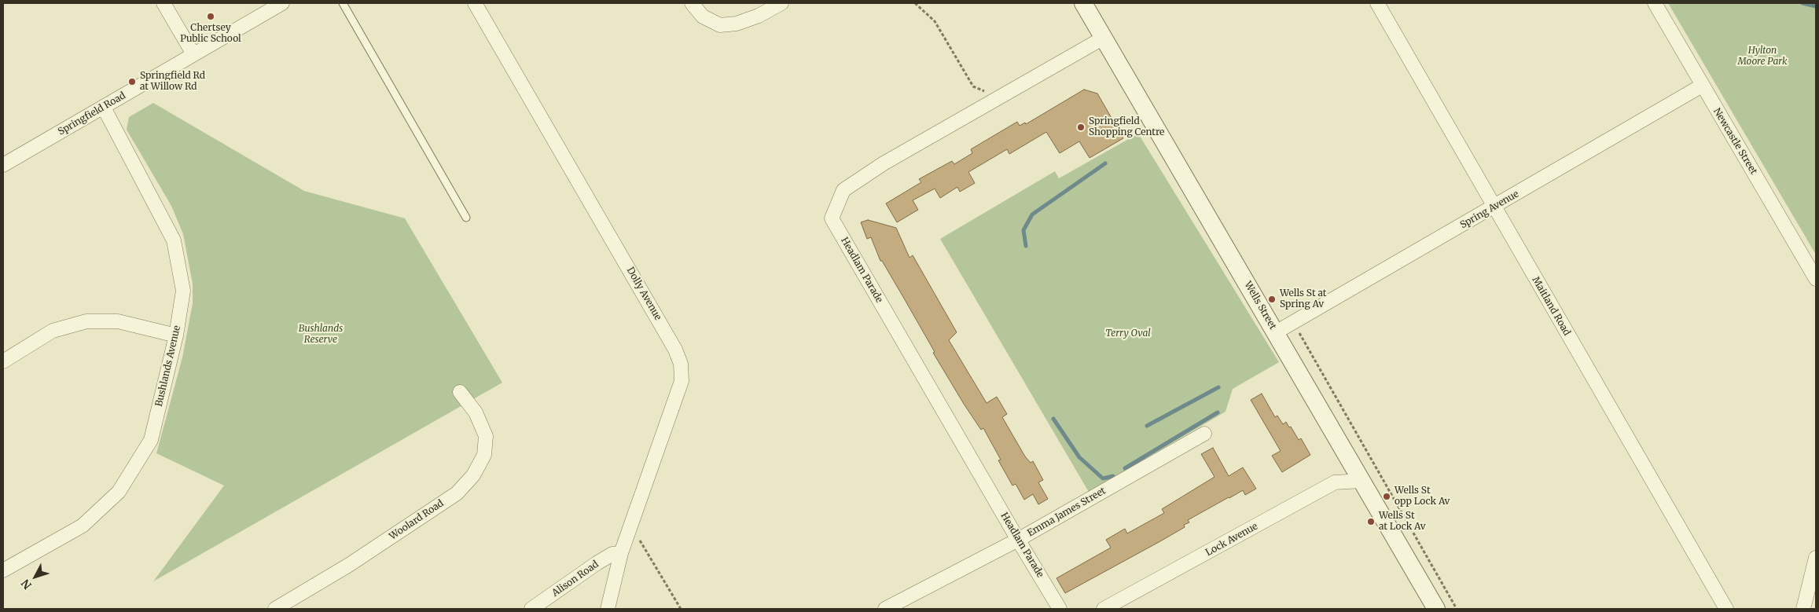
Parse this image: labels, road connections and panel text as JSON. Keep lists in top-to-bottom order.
{
  "streets": {
    "street": [
      "Springfield Road",
      "Newcastle Street",
      "Spring Avenue",
      "Headlam Parade",
      "Dolly Avenue",
      "Wells Street",
      "Maitland Road",
      "Bushlands Avenue",
      "Emma James Street",
      "Woolard Road",
      "Lock Avenue",
      "Alison Road"
    ]
  },
  "crossings": [
    ["Springfield Road", "Bushlands Avenue"],
    ["Newcastle Street", "Spring Avenue"],
    ["Spring Avenue", "Wells Street"],
    ["Spring Avenue", "Maitland Road"],
    ["Headlam Parade", "Wells Street"],
    ["Headlam Parade", "Emma James Street"],
    ["Dolly Avenue", "Alison Road"],
    ["Wells Street", "Lock Avenue"]
  ],
  "parks": ["Hylton Moore Park", "Bushlands Reserve", "Terry Oval"],
  "places": [
    "Chertsey Public School",
    "Springfield Rd at Willow Rd",
    "Springfield Shopping Centre",
    "Wells St at Spring Av",
    "Wells St opp Lock Av",
    "Wells St at Lock Av"
  ],
  "north": "bottom left"
}
